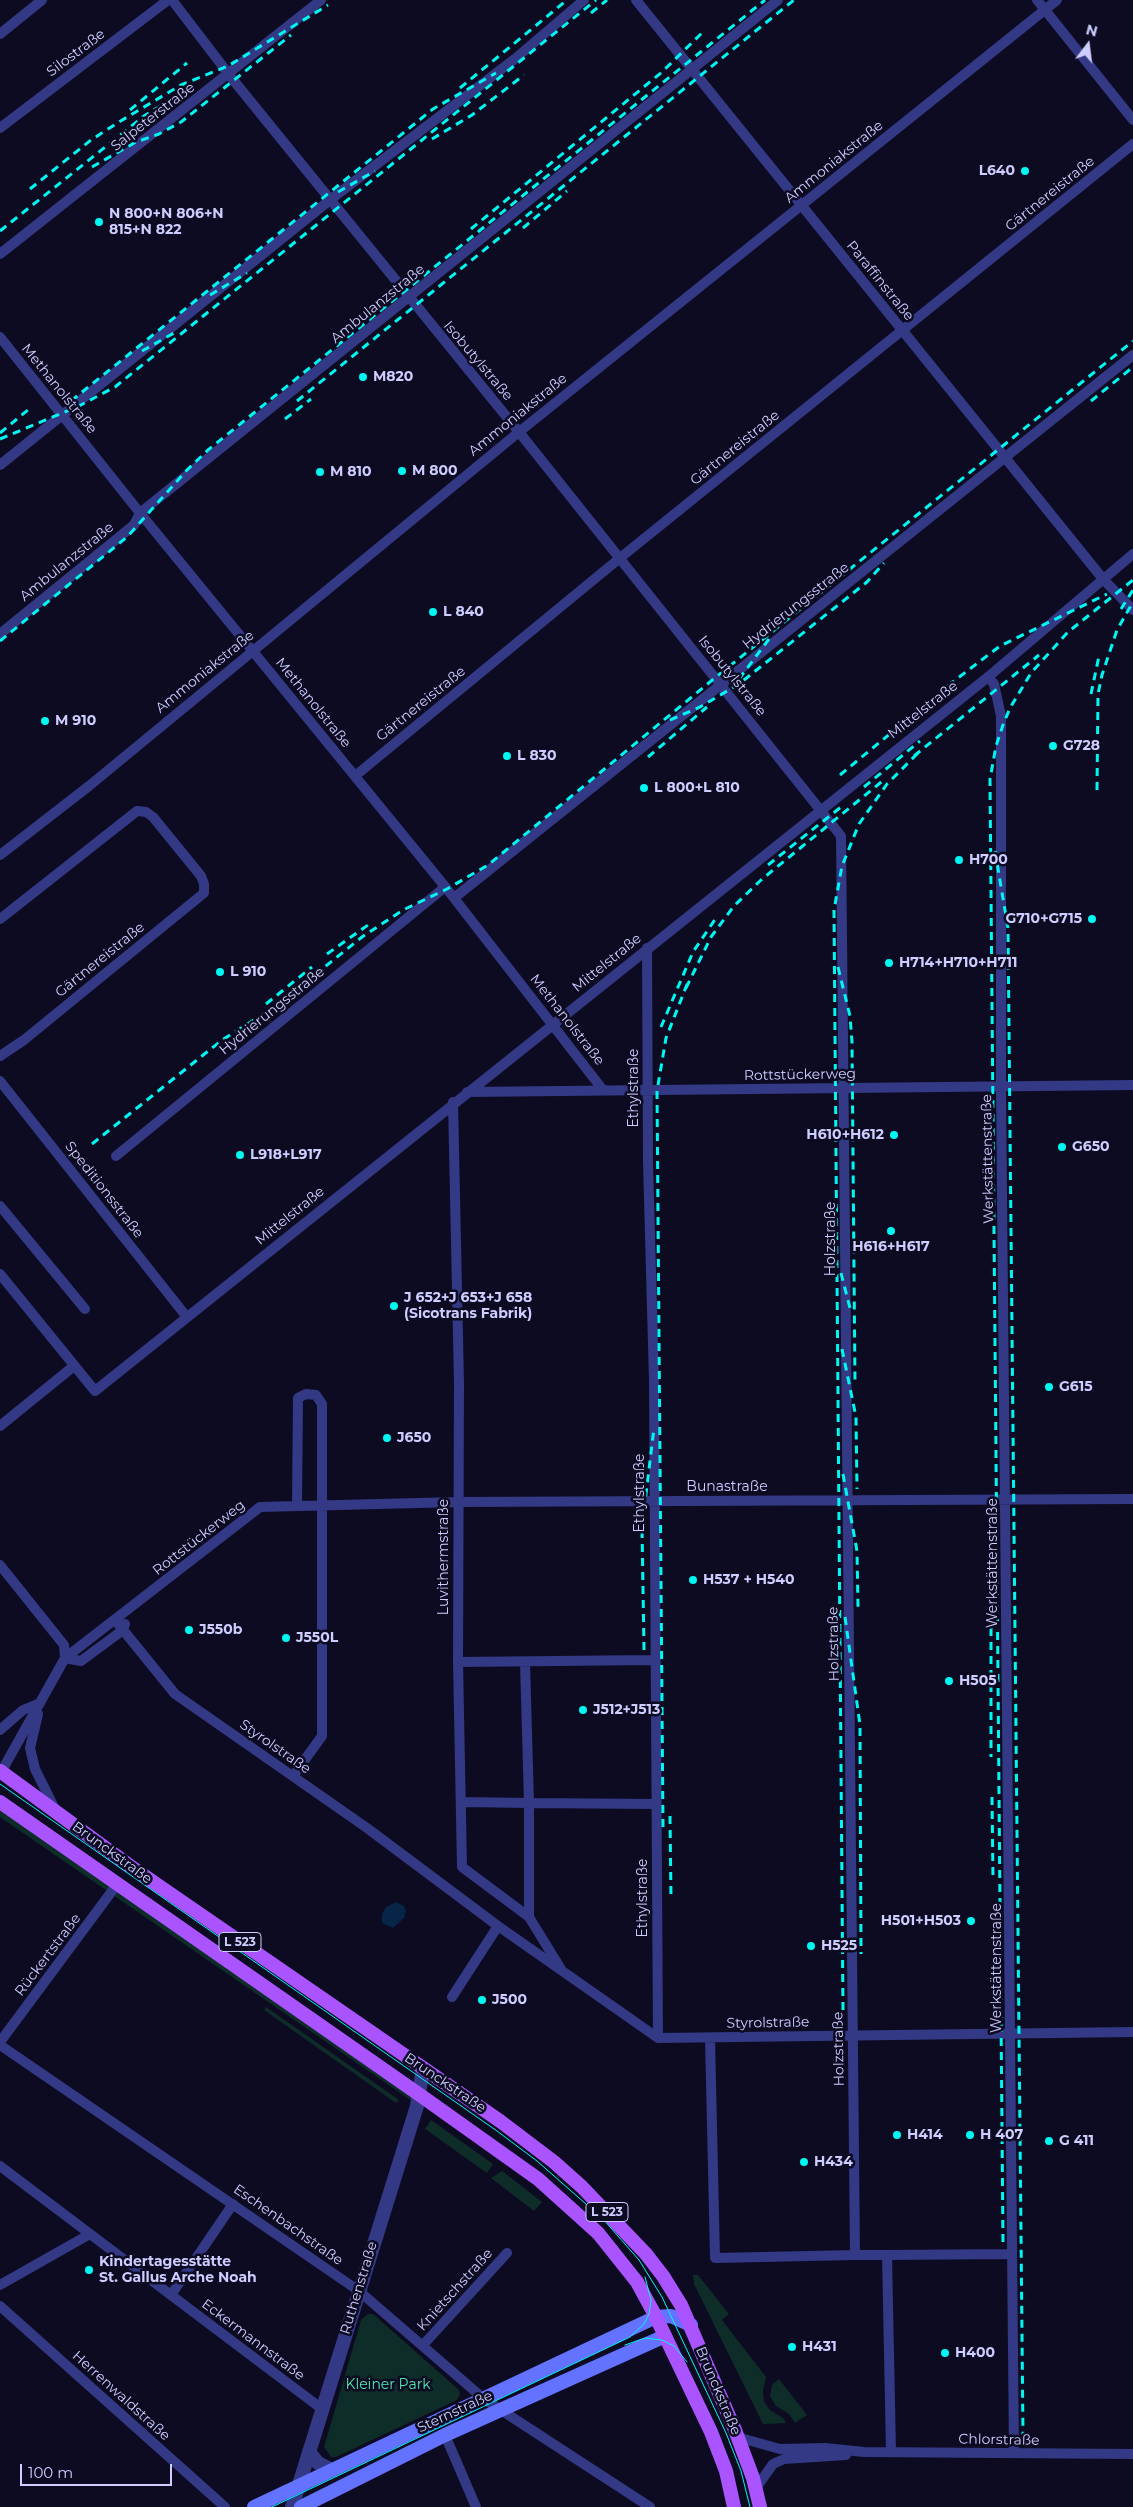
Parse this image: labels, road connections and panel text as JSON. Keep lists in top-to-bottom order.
{
  "streets": {
    "main road": ["Brunckstraße", "L 523", "Sternstraße"],
    "street": [
      "Silostraße",
      "Salpeterstraße",
      "Ammoniakstraße",
      "Gärtnereistraße",
      "Paraffinstraße",
      "Ambulanzstraße",
      "Isobutylstraße",
      "Methanolstraße",
      "Hydrierungsstraße",
      "Mittelstraße",
      "Rottstückerweg",
      "Ethylstraße",
      "Werkstättenstraße",
      "Speditionsstraße",
      "Holzstraße",
      "Bunastraße",
      "Luvithermstraße",
      "Styrolstraße",
      "Rückertstraße",
      "Eschenbachstraße",
      "Ruthenstraße",
      "Knietschstraße",
      "Eckermannstraße",
      "Herrenwaldstraße",
      "Chlorstraße"
    ]
  },
  "crossings": [
    ["Silostraße", "Isobutylstraße"],
    ["Salpeterstraße", "Isobutylstraße"],
    ["Ammoniakstraße", "Paraffinstraße"],
    ["Ammoniakstraße", "Isobutylstraße"],
    ["Ammoniakstraße", "Methanolstraße"],
    ["Gärtnereistraße", "Paraffinstraße"],
    ["Gärtnereistraße", "Isobutylstraße"],
    ["Gärtnereistraße", "Methanolstraße"],
    ["Paraffinstraße", "Ambulanzstraße"],
    ["Paraffinstraße", "Hydrierungsstraße"],
    ["Paraffinstraße", "Mittelstraße"],
    ["Ambulanzstraße", "Isobutylstraße"],
    ["Ambulanzstraße", "Methanolstraße"],
    ["Isobutylstraße", "Hydrierungsstraße"],
    ["Isobutylstraße", "Mittelstraße"],
    ["Isobutylstraße", "Holzstraße"],
    ["Methanolstraße", "Hydrierungsstraße"],
    ["Methanolstraße", "Mittelstraße"],
    ["Methanolstraße", "Rottstückerweg"],
    ["Mittelstraße", "Rottstückerweg"],
    ["Mittelstraße", "Ethylstraße"],
    ["Mittelstraße", "Werkstättenstraße"],
    ["Mittelstraße", "Speditionsstraße"],
    ["Mittelstraße", "Holzstraße"],
    ["Mittelstraße", "Luvithermstraße"],
    ["Rottstückerweg", "Ethylstraße"],
    ["Rottstückerweg", "Werkstättenstraße"],
    ["Rottstückerweg", "Holzstraße"],
    ["Rottstückerweg", "Bunastraße"],
    ["Rottstückerweg", "Styrolstraße"],
    ["Rottstückerweg", "Brunckstraße"],
    ["Ethylstraße", "Bunastraße"],
    ["Ethylstraße", "Styrolstraße"],
    ["Werkstättenstraße", "Bunastraße"],
    ["Werkstättenstraße", "Styrolstraße"],
    ["Werkstättenstraße", "Chlorstraße"],
    ["Holzstraße", "Bunastraße"],
    ["Holzstraße", "Styrolstraße"],
    ["Bunastraße", "Luvithermstraße"],
    ["Brunckstraße", "Rückertstraße"],
    ["Brunckstraße", "Ruthenstraße"],
    ["Brunckstraße", "Sternstraße"],
    ["Rückertstraße", "Eschenbachstraße"],
    ["Eschenbachstraße", "Ruthenstraße"],
    ["Eschenbachstraße", "Knietschstraße"],
    ["Eschenbachstraße", "Sternstraße"],
    ["Ruthenstraße", "Eckermannstraße"],
    ["Ruthenstraße", "Sternstraße"]
  ],
  "parks": ["Kleiner Park"],
  "places": [
    "L640",
    "N 800+N 806+N 815+N 822",
    "M820",
    "M 800",
    "M 810",
    "L 840",
    "M 910",
    "G728",
    "L 830",
    "L 800+L 810",
    "H700",
    "G710+G715",
    "H714+H710+H711",
    "L 910",
    "H610+H612",
    "G650",
    "L918+L917",
    "H616+H617",
    "J 652+J 653+J 658 (Sicotrans Fabrik)",
    "G615",
    "J650",
    "H537 + H540",
    "J550b",
    "J550L",
    "H505",
    "J512+J513",
    "H501+H503",
    "H525",
    "J500",
    "H414",
    "H 407",
    "G 411",
    "H434",
    "Kindertagesstätte St. Gallus Arche Noah",
    "H431",
    "H400"
  ],
  "scale_bar": "100 m",
  "north": "top"
}
